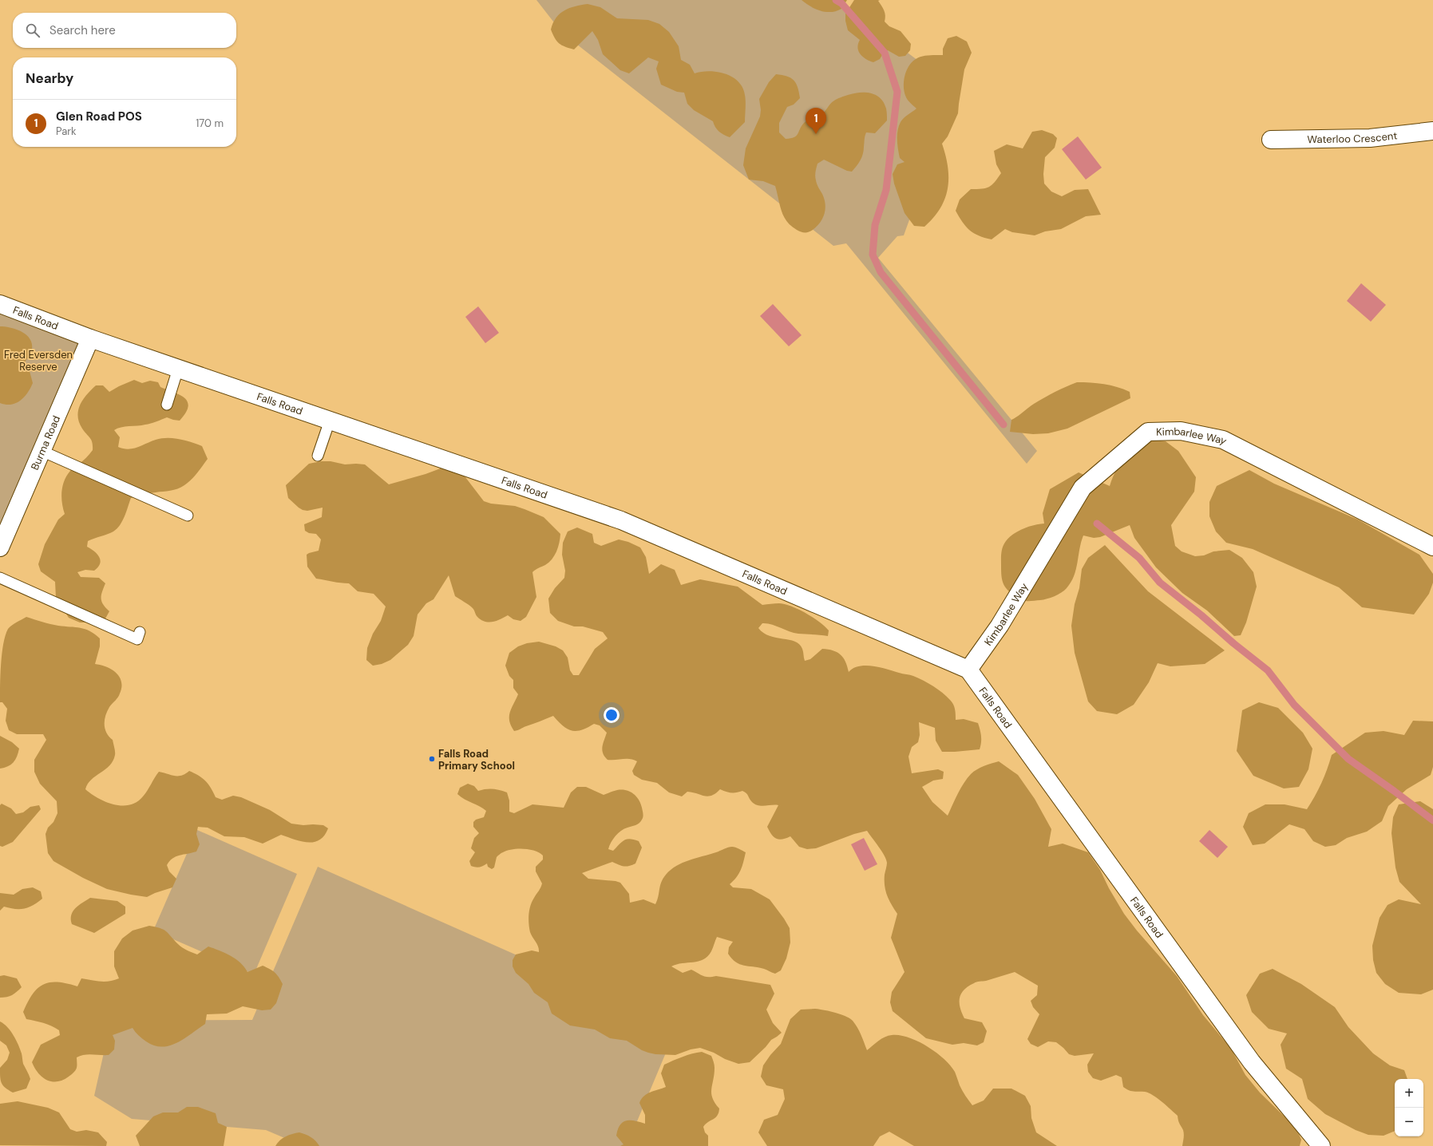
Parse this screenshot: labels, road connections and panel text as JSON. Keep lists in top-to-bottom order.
{
  "streets": {
    "street": [
      "Waterloo Crescent",
      "Falls Road",
      "Kimbarlee Way",
      "Burma Road"
    ]
  },
  "crossings": [
    ["Falls Road", "Kimbarlee Way"],
    ["Falls Road", "Burma Road"]
  ],
  "parks": ["Fred Eversden Reserve"],
  "places": ["Falls Road Primary School"],
  "page": {
    "search": "Search here",
    "heading": "Nearby",
    "list": [
      {
        "mark": "1",
        "name": "Glen Road POS",
        "note": "Park",
        "value": "170 m"
      }
    ],
    "pins": "1",
    "map_buttons": ["+", "−"]
  }
}
